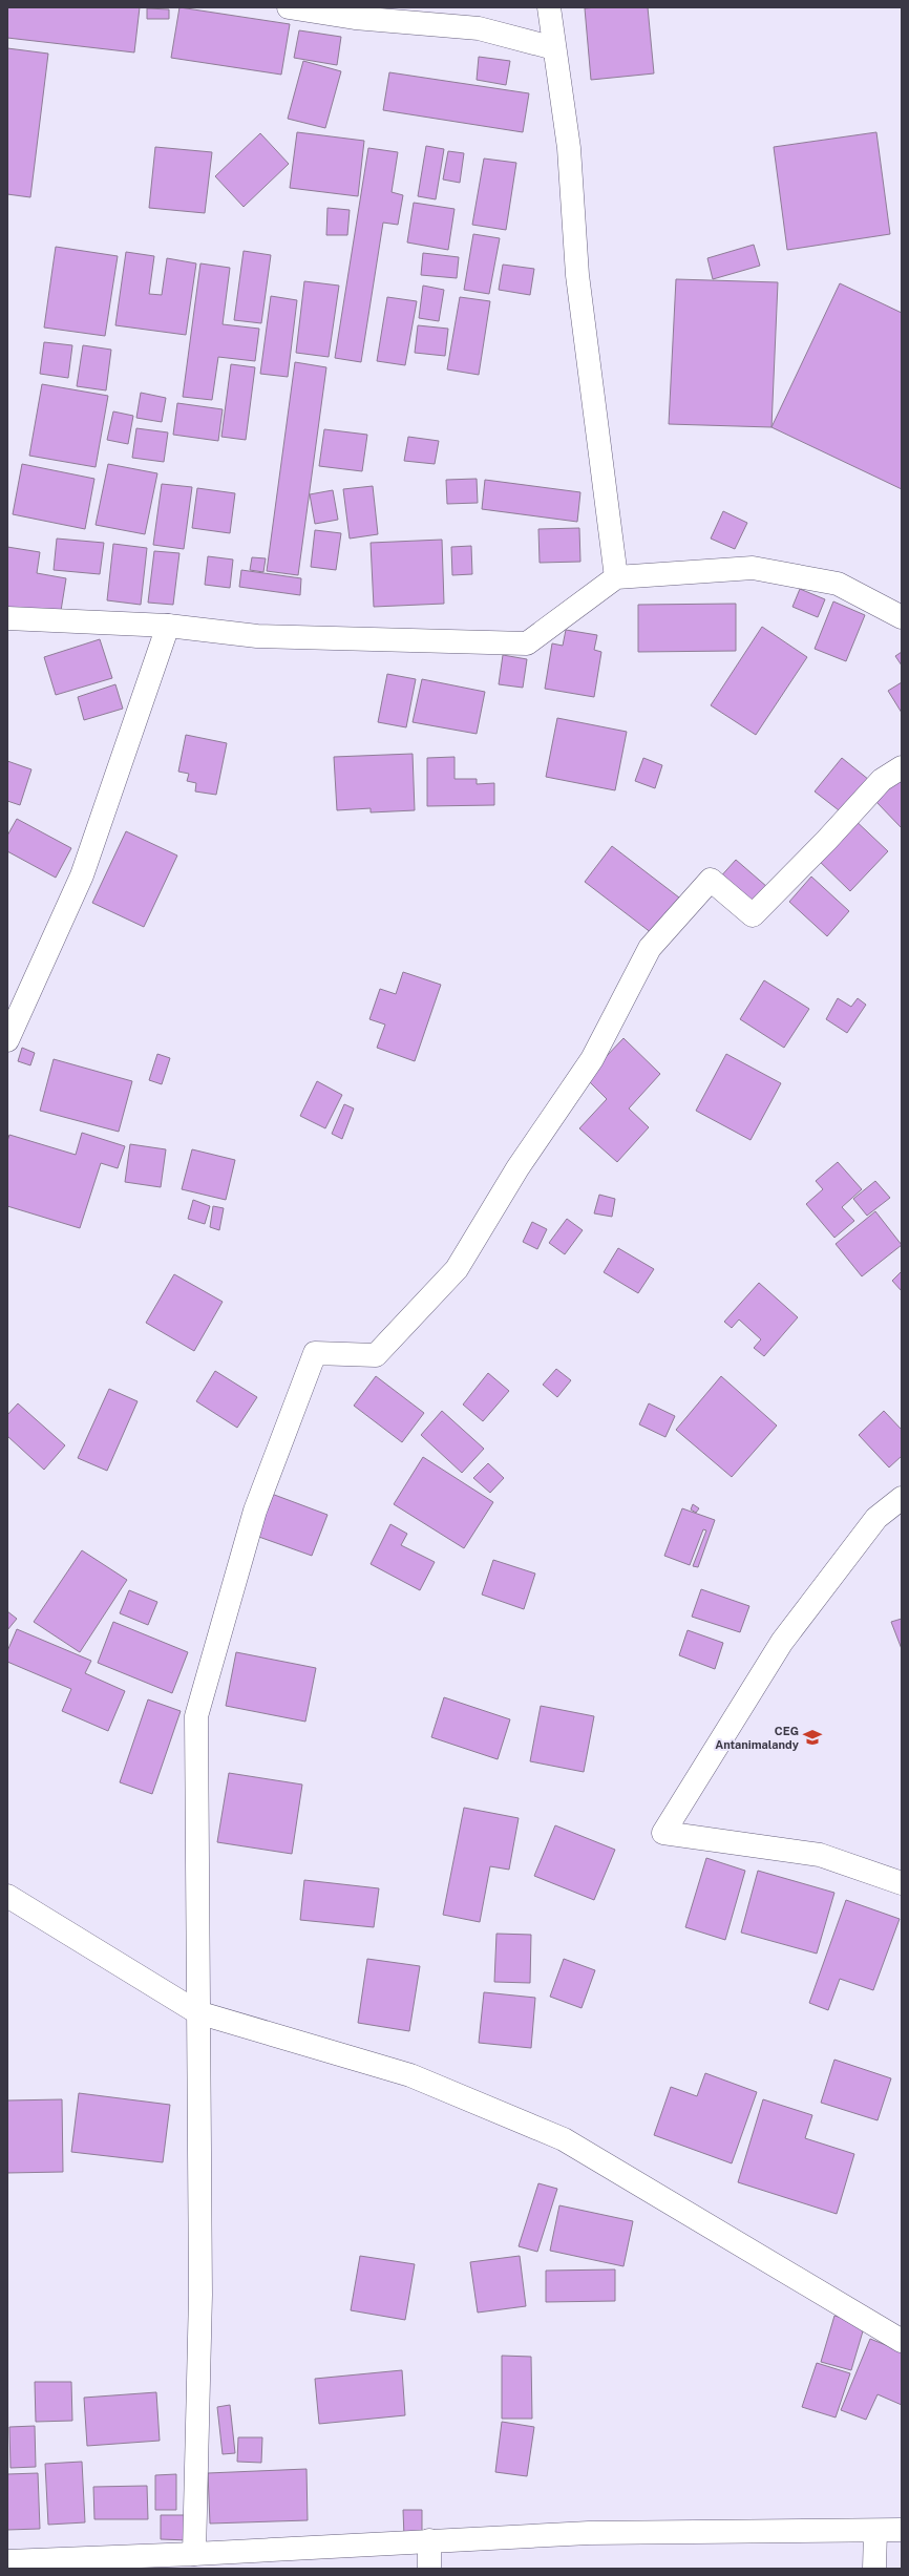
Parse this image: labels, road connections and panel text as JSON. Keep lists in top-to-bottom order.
{
  "places": {
    "school or university": ["CEG Antanimalandy"]
  }
}
